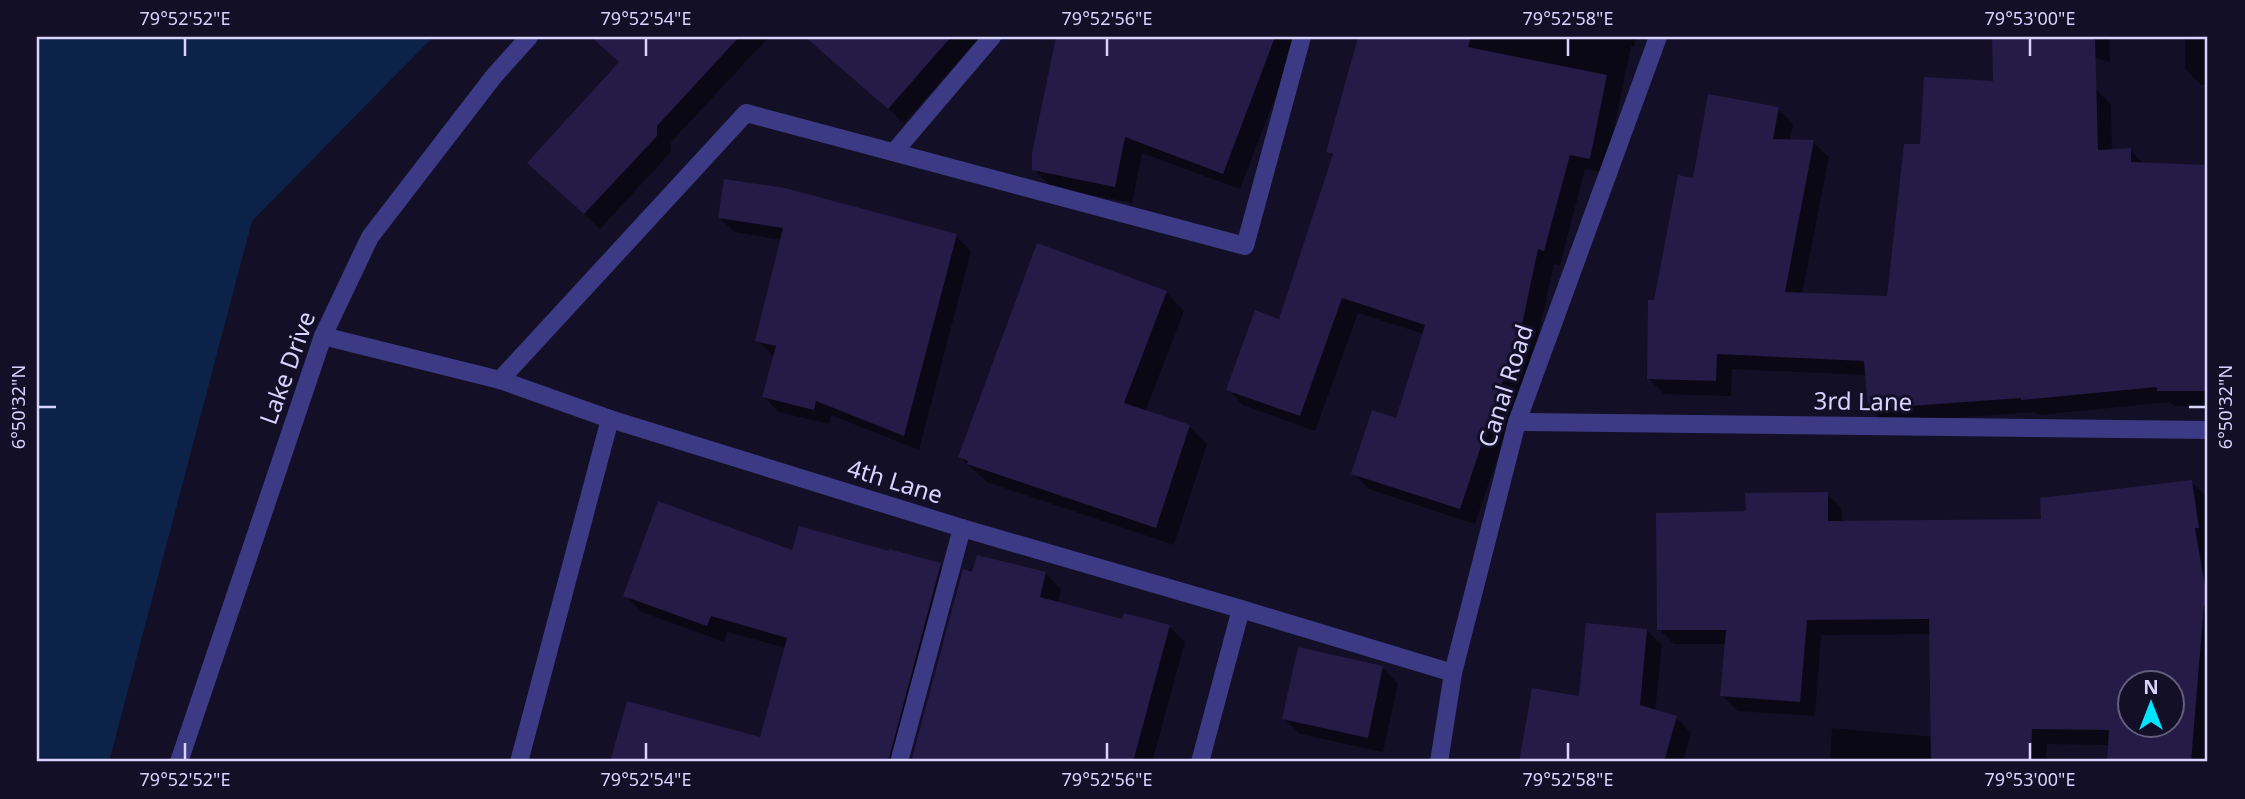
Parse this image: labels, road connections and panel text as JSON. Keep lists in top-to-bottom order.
{
  "streets": {
    "street": [
      "Lake Drive",
      "Canal Road",
      "3rd Lane",
      "4th Lane"
    ]
  },
  "crossings": [
    ["Lake Drive", "4th Lane"],
    ["Canal Road", "3rd Lane"],
    ["Canal Road", "4th Lane"]
  ],
  "north": "top",
  "coordinates": [
    "79°52'52\"E",
    "79°52'54\"E",
    "79°52'56\"E",
    "79°52'58\"E",
    "79°53'00\"E",
    "6°50'32\"N"
  ]
}
